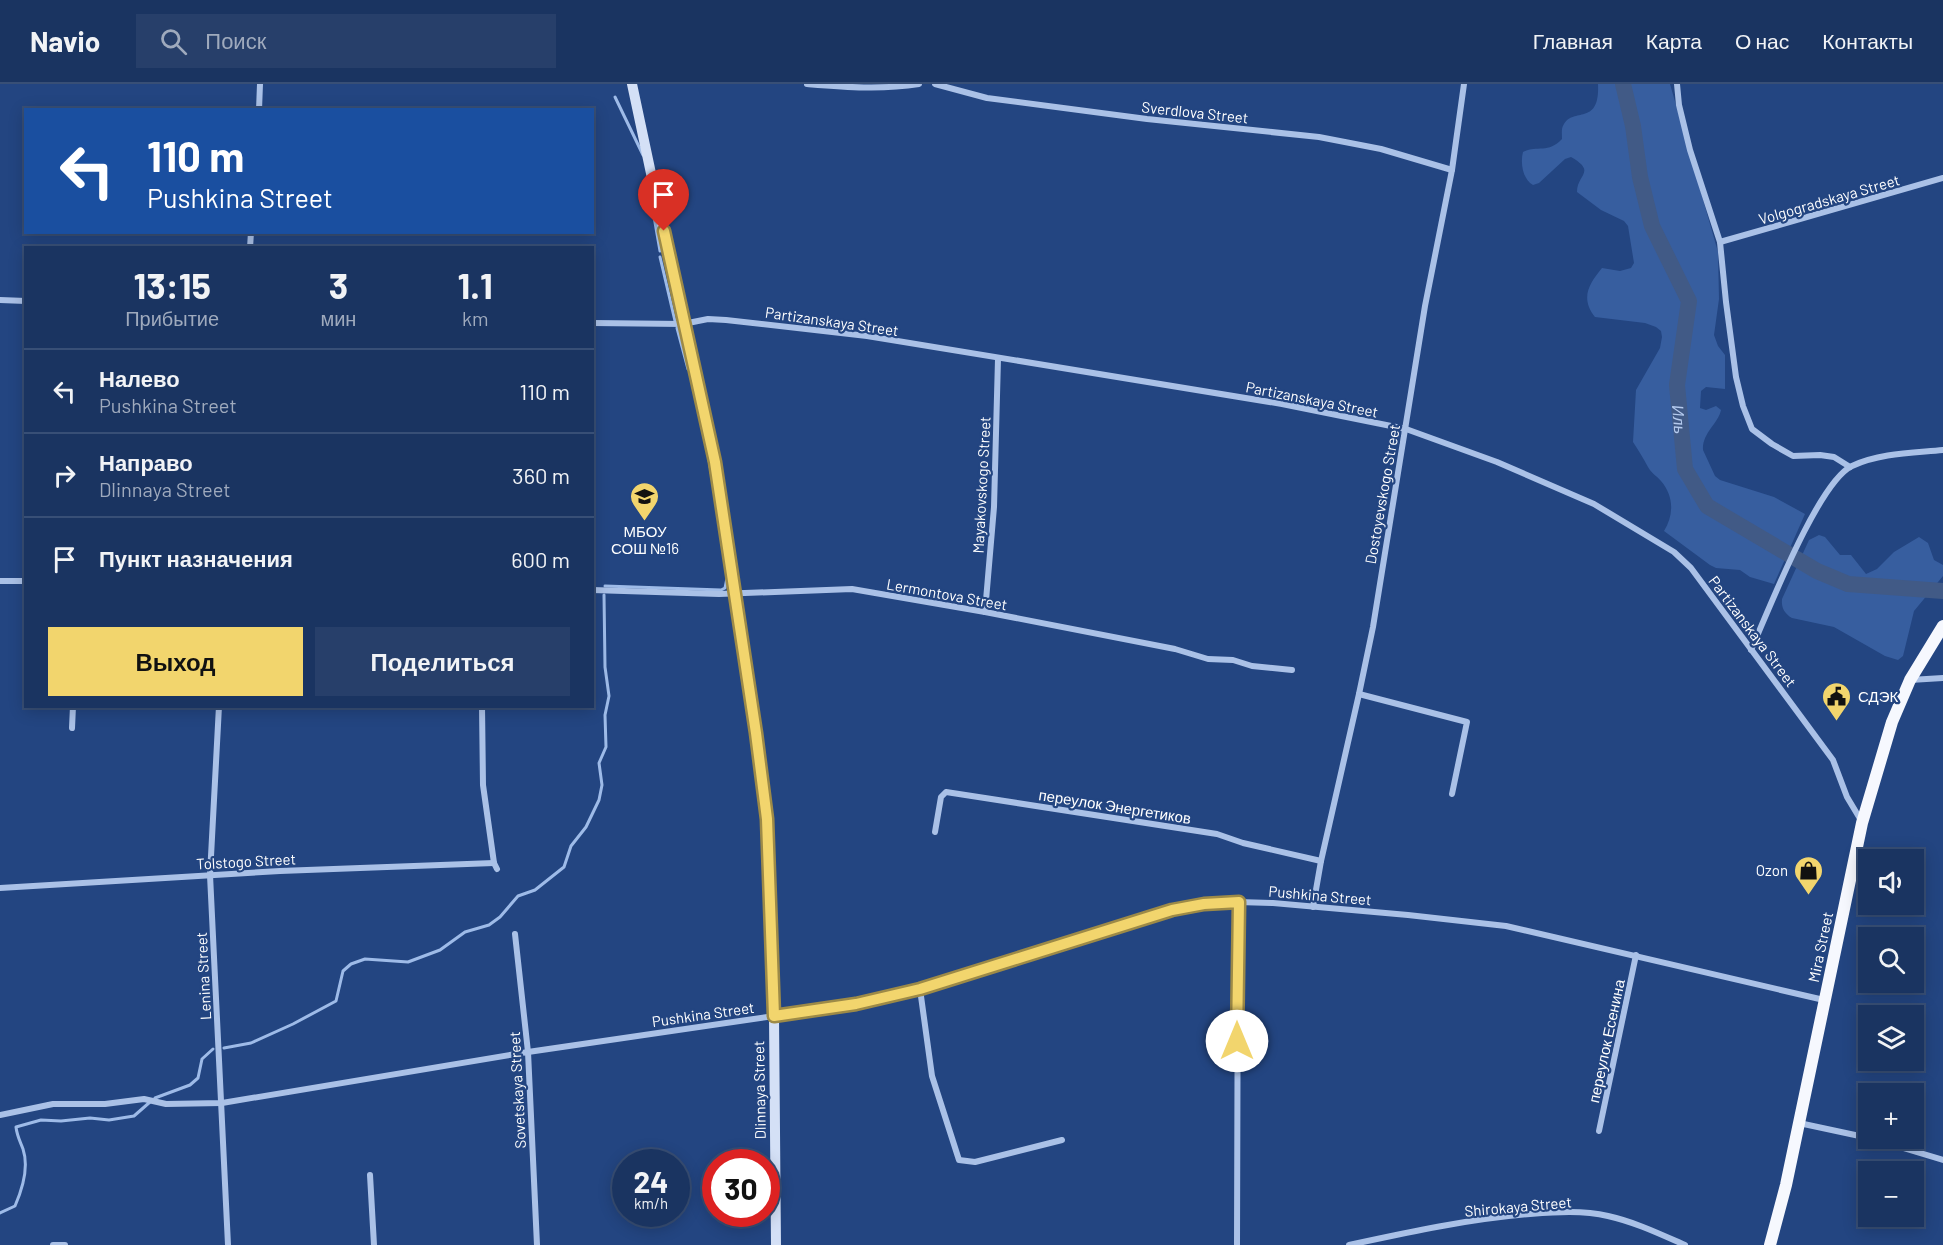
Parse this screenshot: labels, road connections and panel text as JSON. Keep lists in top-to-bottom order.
{
  "streets": {
    "highway": ["Mira Street"],
    "main road": ["Dlinnaya Street"],
    "street": [
      "Sverdlova Street",
      "Volgogradskaya Street",
      "Partizanskaya Street",
      "Mayakovskogo Street",
      "Dostoyevskogo Street",
      "Lermontova Street",
      "переулок Энергетиков",
      "Tolstogo Street",
      "Pushkina Street",
      "Lenina Street",
      "переулок Есенина",
      "Sovetskaya Street",
      "Shirokaya Street"
    ]
  },
  "crossings": [
    ["Sverdlova Street", "Dostoyevskogo Street"],
    ["Partizanskaya Street", "Mayakovskogo Street"],
    ["Partizanskaya Street", "Dostoyevskogo Street"],
    ["Partizanskaya Street", "Mira Street"],
    ["Partizanskaya Street", "Dlinnaya Street"],
    ["Mayakovskogo Street", "Lermontova Street"],
    ["Dostoyevskogo Street", "переулок Энергетиков"],
    ["Dostoyevskogo Street", "Pushkina Street"],
    ["Lermontova Street", "Dlinnaya Street"],
    ["Tolstogo Street", "Lenina Street"],
    ["Pushkina Street", "Mira Street"],
    ["Pushkina Street", "Lenina Street"],
    ["Pushkina Street", "переулок Есенина"],
    ["Pushkina Street", "Sovetskaya Street"],
    ["Pushkina Street", "Dlinnaya Street"]
  ],
  "water": ["Иль"],
  "places": {
    "school or university": ["МБОУ СОШ №16"],
    "public building": ["СДЭК"],
    "shop": ["Ozon"]
  },
  "page": {
    "header": "Navio",
    "search": "Поиск",
    "nav": [
      "Главная",
      "Карта",
      "О нас",
      "Контакты"
    ],
    "turn": ["110 m", "Pushkina Street"],
    "eta": [
      "13:15",
      "Прибытие",
      "3",
      "мин",
      "1.1",
      "km"
    ],
    "list": [
      {
        "name": "Налево",
        "note": "Pushkina Street",
        "value": "110 m"
      },
      {
        "name": "Направо",
        "note": "Dlinnaya Street",
        "value": "360 m"
      },
      {
        "name": "Пункт назначения",
        "value": "600 m"
      }
    ],
    "buttons": ["Выход", "Поделиться"],
    "map_buttons": ["+", "−"],
    "speed": "24 km/h",
    "limit": "30"
  }
}
